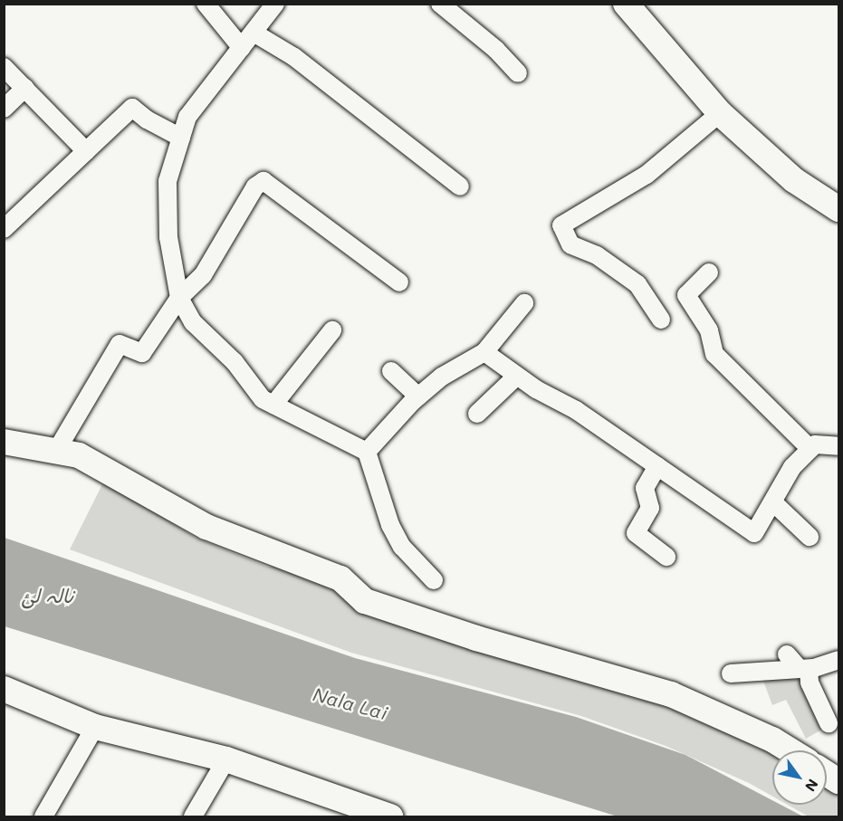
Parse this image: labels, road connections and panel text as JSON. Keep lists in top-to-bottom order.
{
  "water": ["نالہ لئ", "Nala Lai"],
  "north": "bottom right"
}
